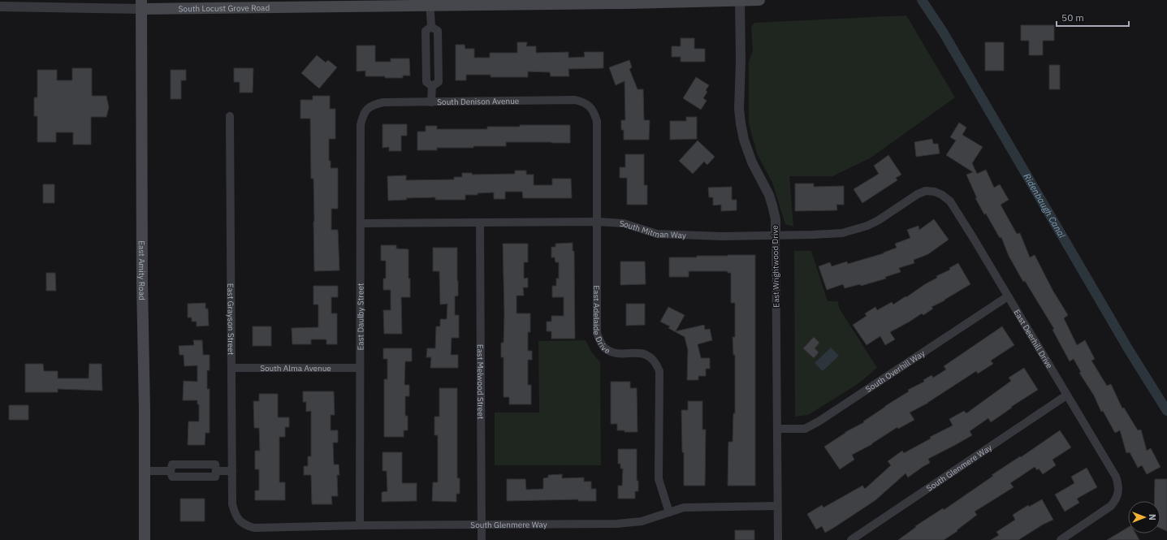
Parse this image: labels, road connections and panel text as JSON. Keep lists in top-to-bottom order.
{
  "streets": {
    "main road": ["South Locust Grove Road", "East Amity Road"],
    "street": [
      "South Denison Avenue",
      "South Mitman Way",
      "East Wrightwood Drive",
      "East Daulby Street",
      "East Adelaide Drive",
      "East Grayson Street",
      "East Deerhill Drive",
      "South Alma Avenue",
      "South Overhill Way",
      "East Melwood Street",
      "South Glenmere Way"
    ]
  },
  "crossings": [
    ["South Locust Grove Road", "East Wrightwood Drive"],
    ["South Locust Grove Road", "East Amity Road"],
    ["South Denison Avenue", "East Daulby Street"],
    ["South Denison Avenue", "East Adelaide Drive"],
    ["South Mitman Way", "East Wrightwood Drive"],
    ["South Mitman Way", "East Daulby Street"],
    ["South Mitman Way", "East Adelaide Drive"],
    ["South Mitman Way", "East Deerhill Drive"],
    ["South Mitman Way", "East Melwood Street"],
    ["East Wrightwood Drive", "South Overhill Way"],
    ["East Wrightwood Drive", "South Glenmere Way"],
    ["East Daulby Street", "South Alma Avenue"],
    ["East Daulby Street", "South Glenmere Way"],
    ["East Adelaide Drive", "South Glenmere Way"],
    ["East Grayson Street", "South Alma Avenue"],
    ["East Grayson Street", "South Glenmere Way"],
    ["East Deerhill Drive", "South Overhill Way"],
    ["East Deerhill Drive", "South Glenmere Way"],
    ["East Melwood Street", "South Glenmere Way"]
  ],
  "water": ["Ridenbaugh Canal"],
  "scale_bar": "50 m",
  "north": "right"
}
